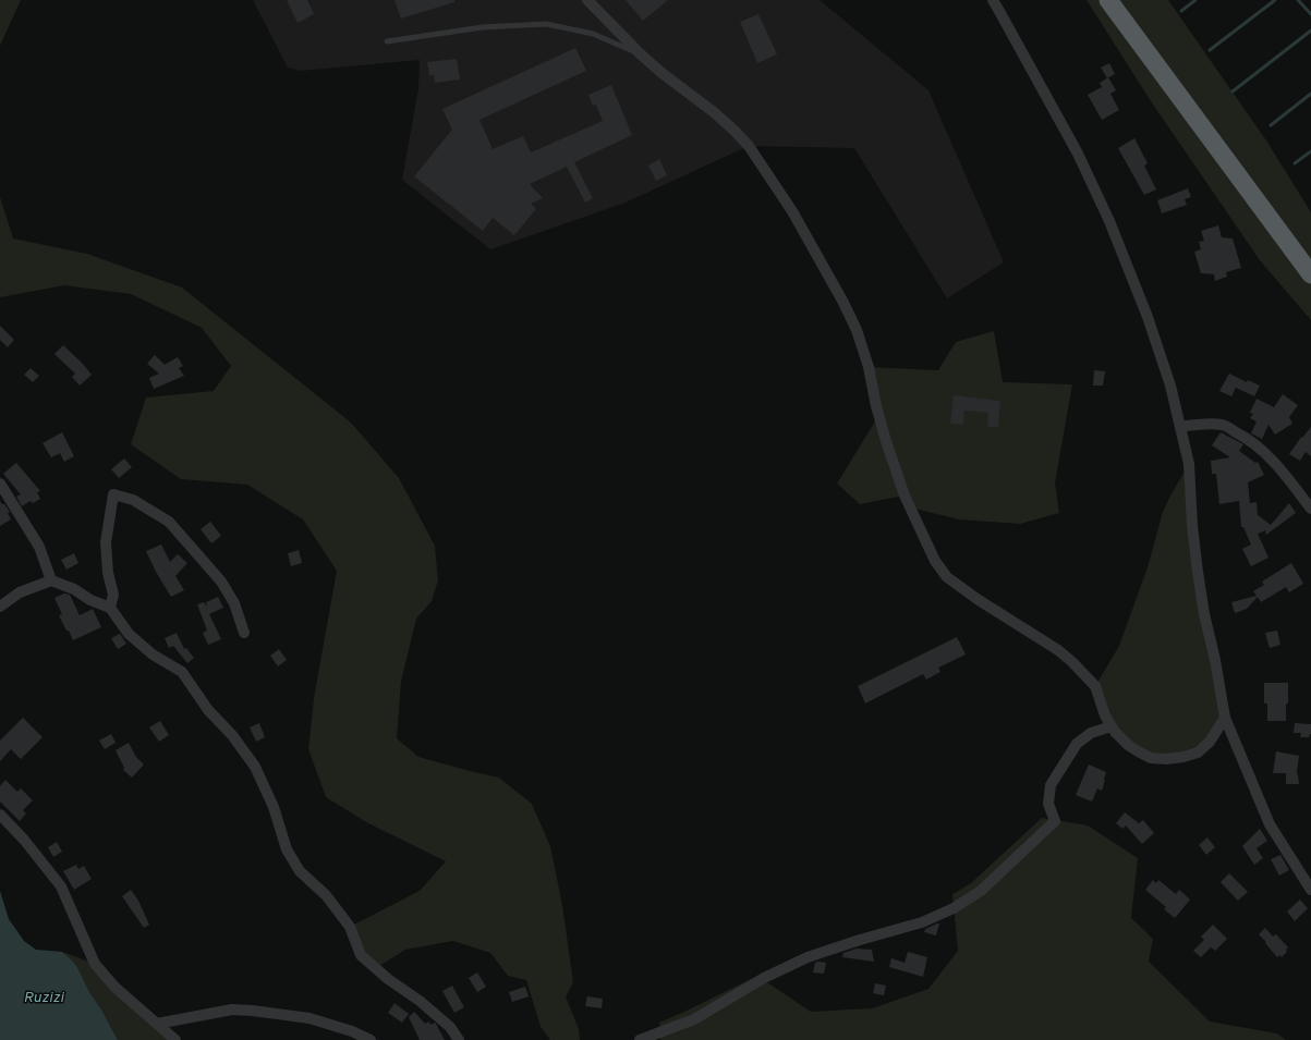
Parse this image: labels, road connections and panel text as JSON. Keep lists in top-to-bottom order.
{
  "water": ["Ruzizi"]
}
